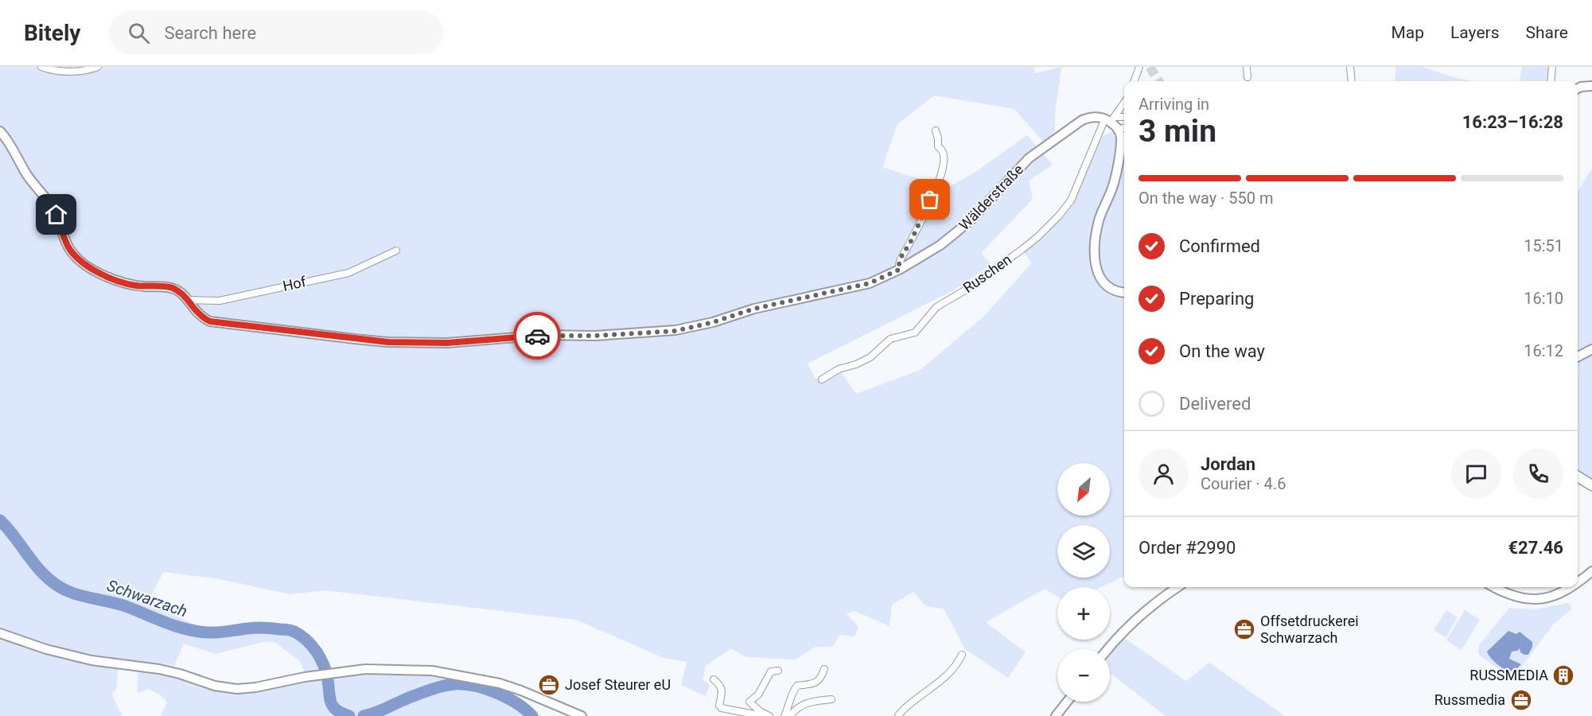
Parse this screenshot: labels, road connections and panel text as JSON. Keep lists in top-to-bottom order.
{
  "streets": {
    "street": ["Wälderstraße", "Ruschen", "Hof"]
  },
  "crossings": [
    ["Wälderstraße", "Ruschen"],
    ["Wälderstraße", "Hof"]
  ],
  "water": ["Schwarzach"],
  "places": {
    "office": ["Offsetdruckerei Schwarzach", "Josef Steurer eU", "Russmedia"],
    "building": ["RUSSMEDIA"]
  },
  "north": "bottom left",
  "page": {
    "header": "Bitely",
    "search": "Search here",
    "nav": ["Map", "Layers", "Share"],
    "heading": ["3 min", "Arriving in", "16:23–16:28"],
    "panel": [
      "Jordan",
      "Courier · 4.6",
      "Order #2990",
      "€27.46"
    ],
    "bar": "On the way · 550 m",
    "list": [
      ["Confirmed", "15:51"],
      ["Preparing", "16:10"],
      ["On the way", "16:12"],
      "Delivered"
    ],
    "map_buttons": ["+", "−"]
  }
}
